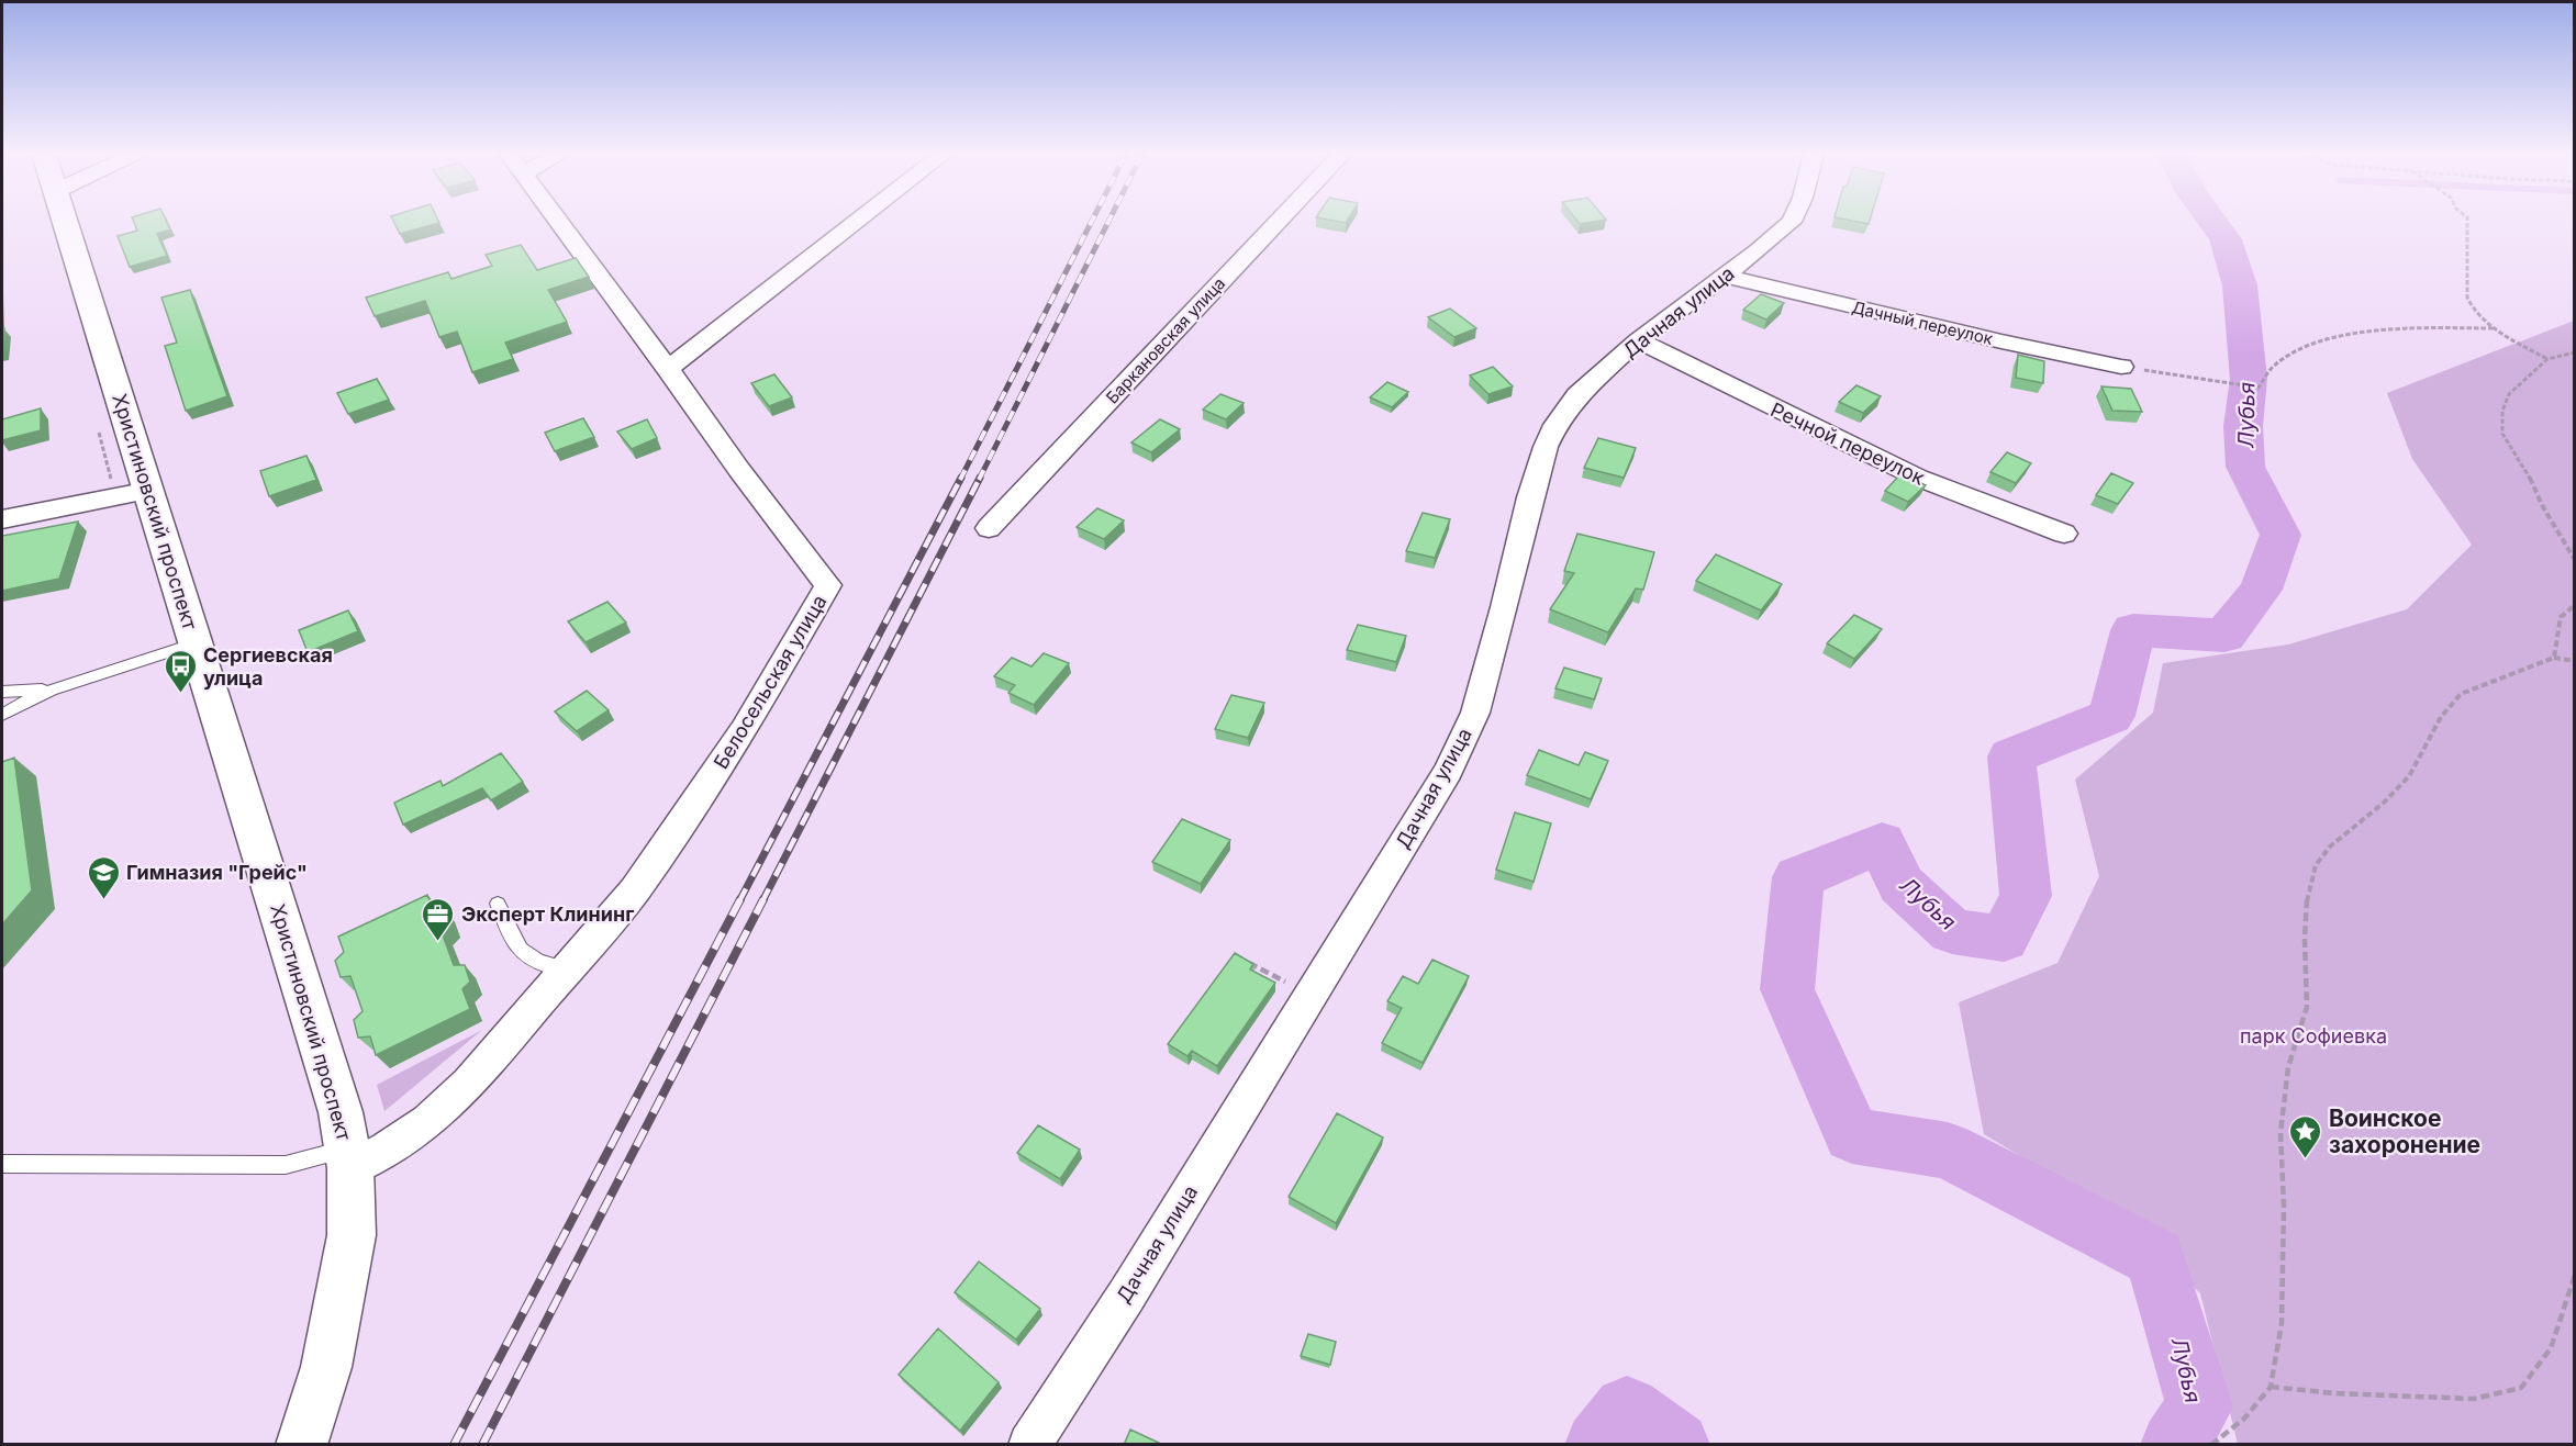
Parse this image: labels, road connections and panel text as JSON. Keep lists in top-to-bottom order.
{
  "streets": {
    "street": [
      "Дачная улица",
      "Дачный переулок",
      "Баркановская улица",
      "Речной переулок",
      "Христиновский проспект",
      "Белосельская улица"
    ]
  },
  "crossings": [
    ["Дачная улица", "Дачный переулок"],
    ["Дачная улица", "Речной переулок"],
    ["Христиновский проспект", "Белосельская улица"]
  ],
  "water": ["Лубья"],
  "parks": ["парк Софиевка"],
  "places": {
    "bus stop": ["Сергиевская улица"],
    "school or university": ["Гимназия \"Грейс\""],
    "office": ["Эксперт Клининг"],
    "place": ["Воинское захоронение"]
  }
}
